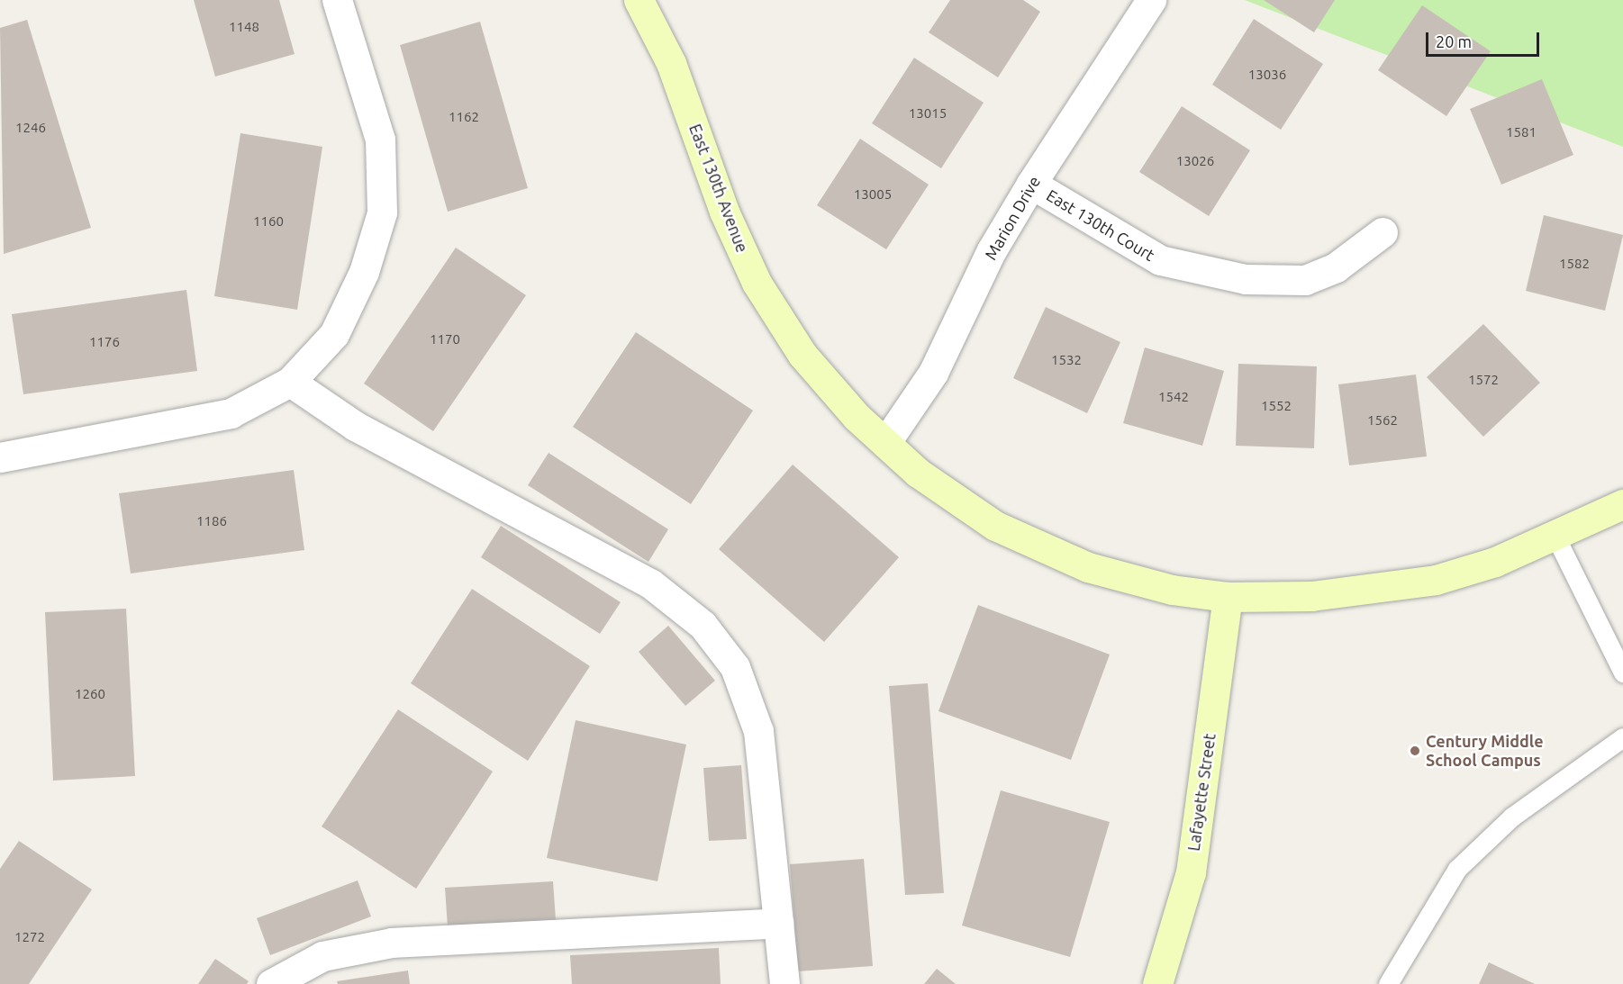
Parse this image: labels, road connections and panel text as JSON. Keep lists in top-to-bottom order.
{
  "streets": {
    "street": [
      "East 130th Avenue",
      "Marion Drive",
      "East 130th Court",
      "Lafayette Street"
    ]
  },
  "crossings": [
    ["East 130th Avenue", "Marion Drive"],
    ["East 130th Avenue", "Lafayette Street"],
    ["Marion Drive", "East 130th Court"]
  ],
  "places": ["Century Middle School Campus"],
  "house_numbers": [
    "1148",
    "13036",
    "13015",
    "1162",
    "1246",
    "1581",
    "13026",
    "13005",
    "1160",
    "1582",
    "1170",
    "1176",
    "1532",
    "1572",
    "1542",
    "1552",
    "1562",
    "1186",
    "1260",
    "1272"
  ],
  "scale_bar": "20 m"
}
